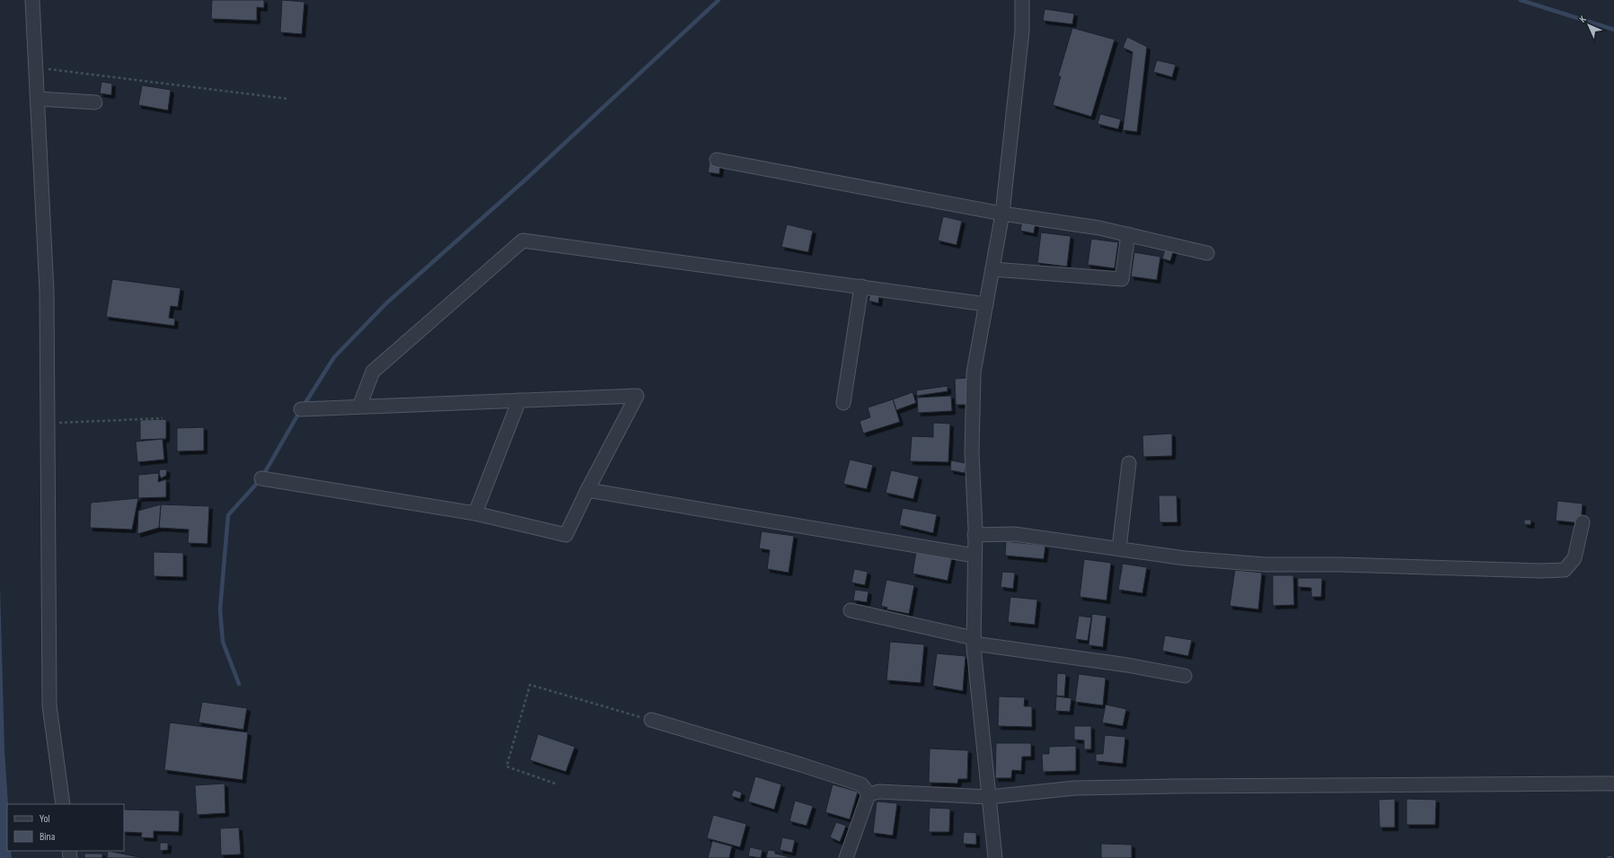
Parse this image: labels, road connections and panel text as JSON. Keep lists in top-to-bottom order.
{
  "legend": ["Yol", "Bina"],
  "north": "top left"
}
